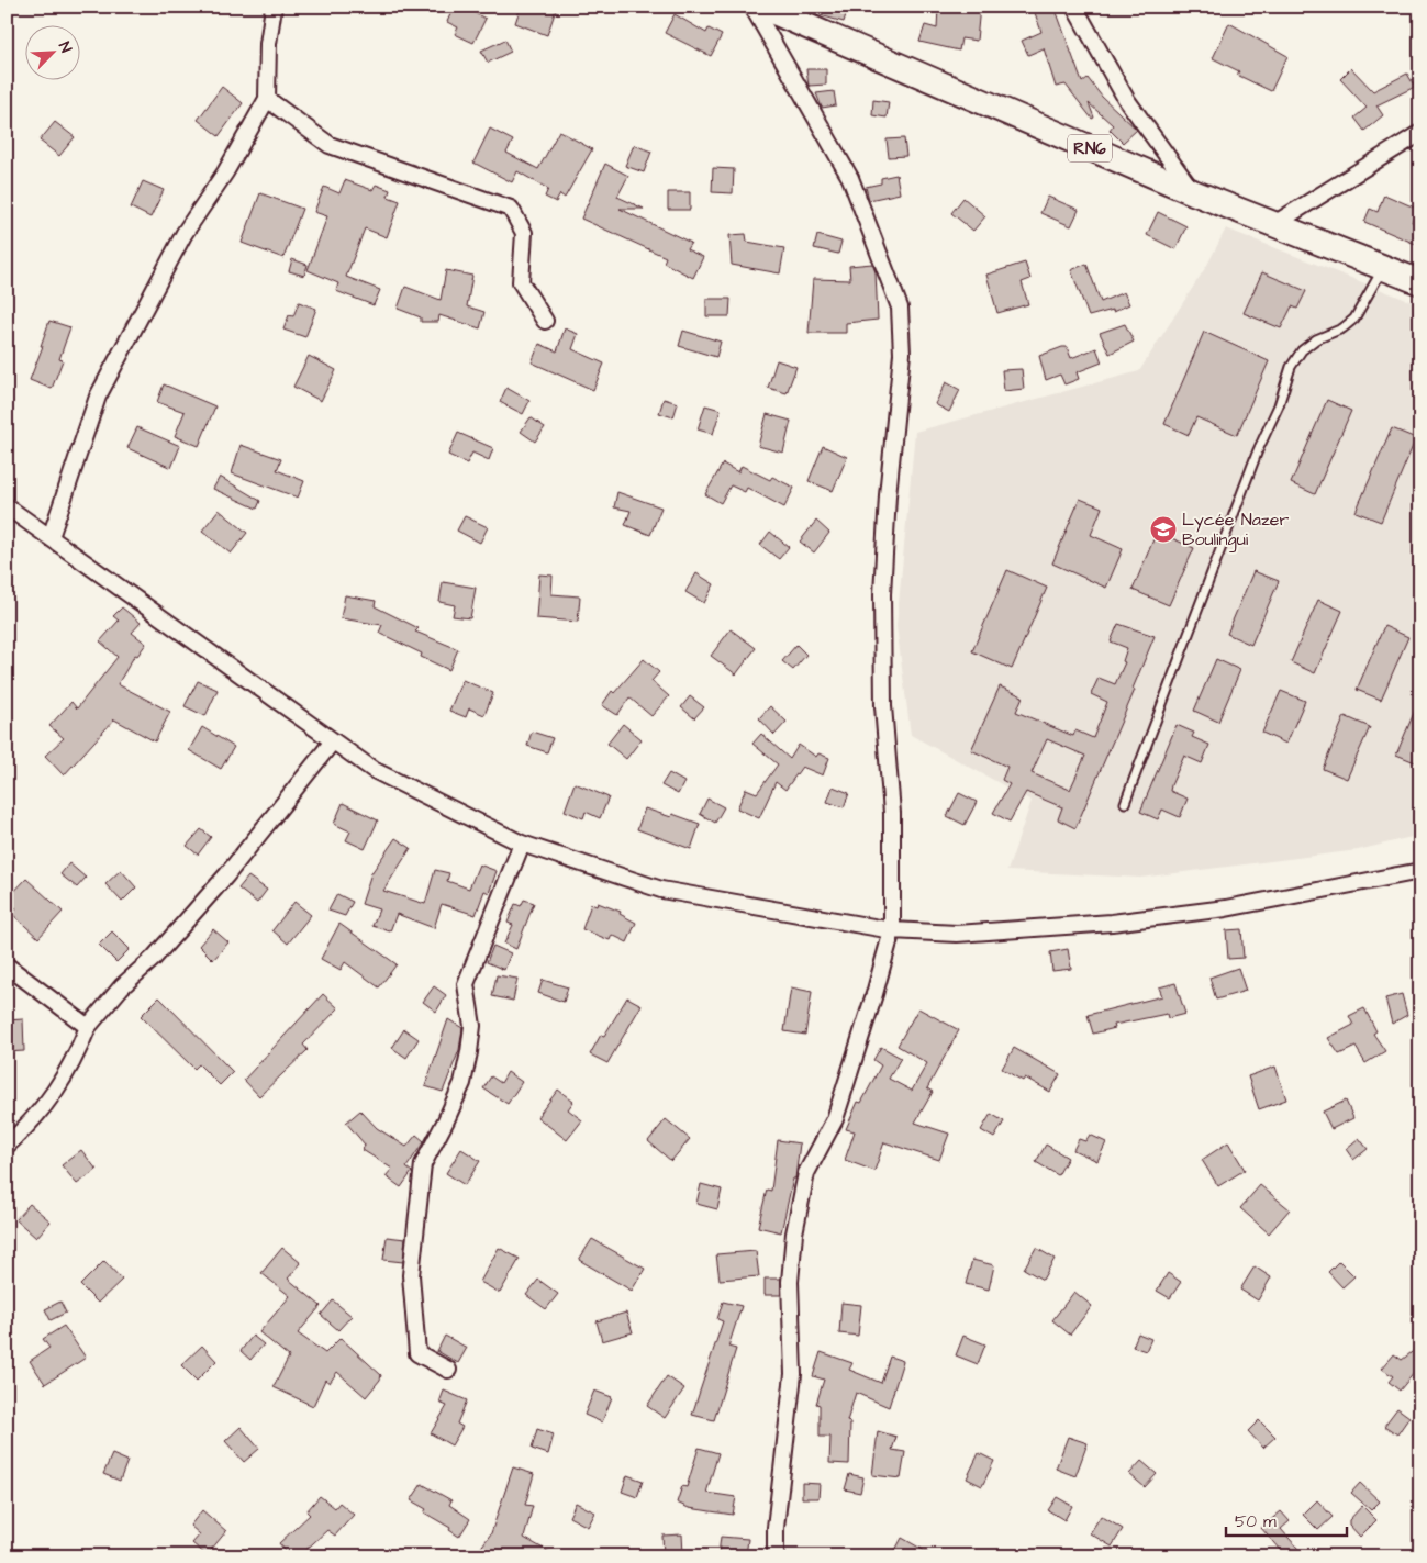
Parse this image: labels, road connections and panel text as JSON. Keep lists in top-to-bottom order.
{
  "streets": {
    "highway": ["RN6"]
  },
  "places": {
    "school or university": ["Lycée Nazer Boulingui"]
  },
  "scale_bar": "50 m",
  "north": "top right"
}
